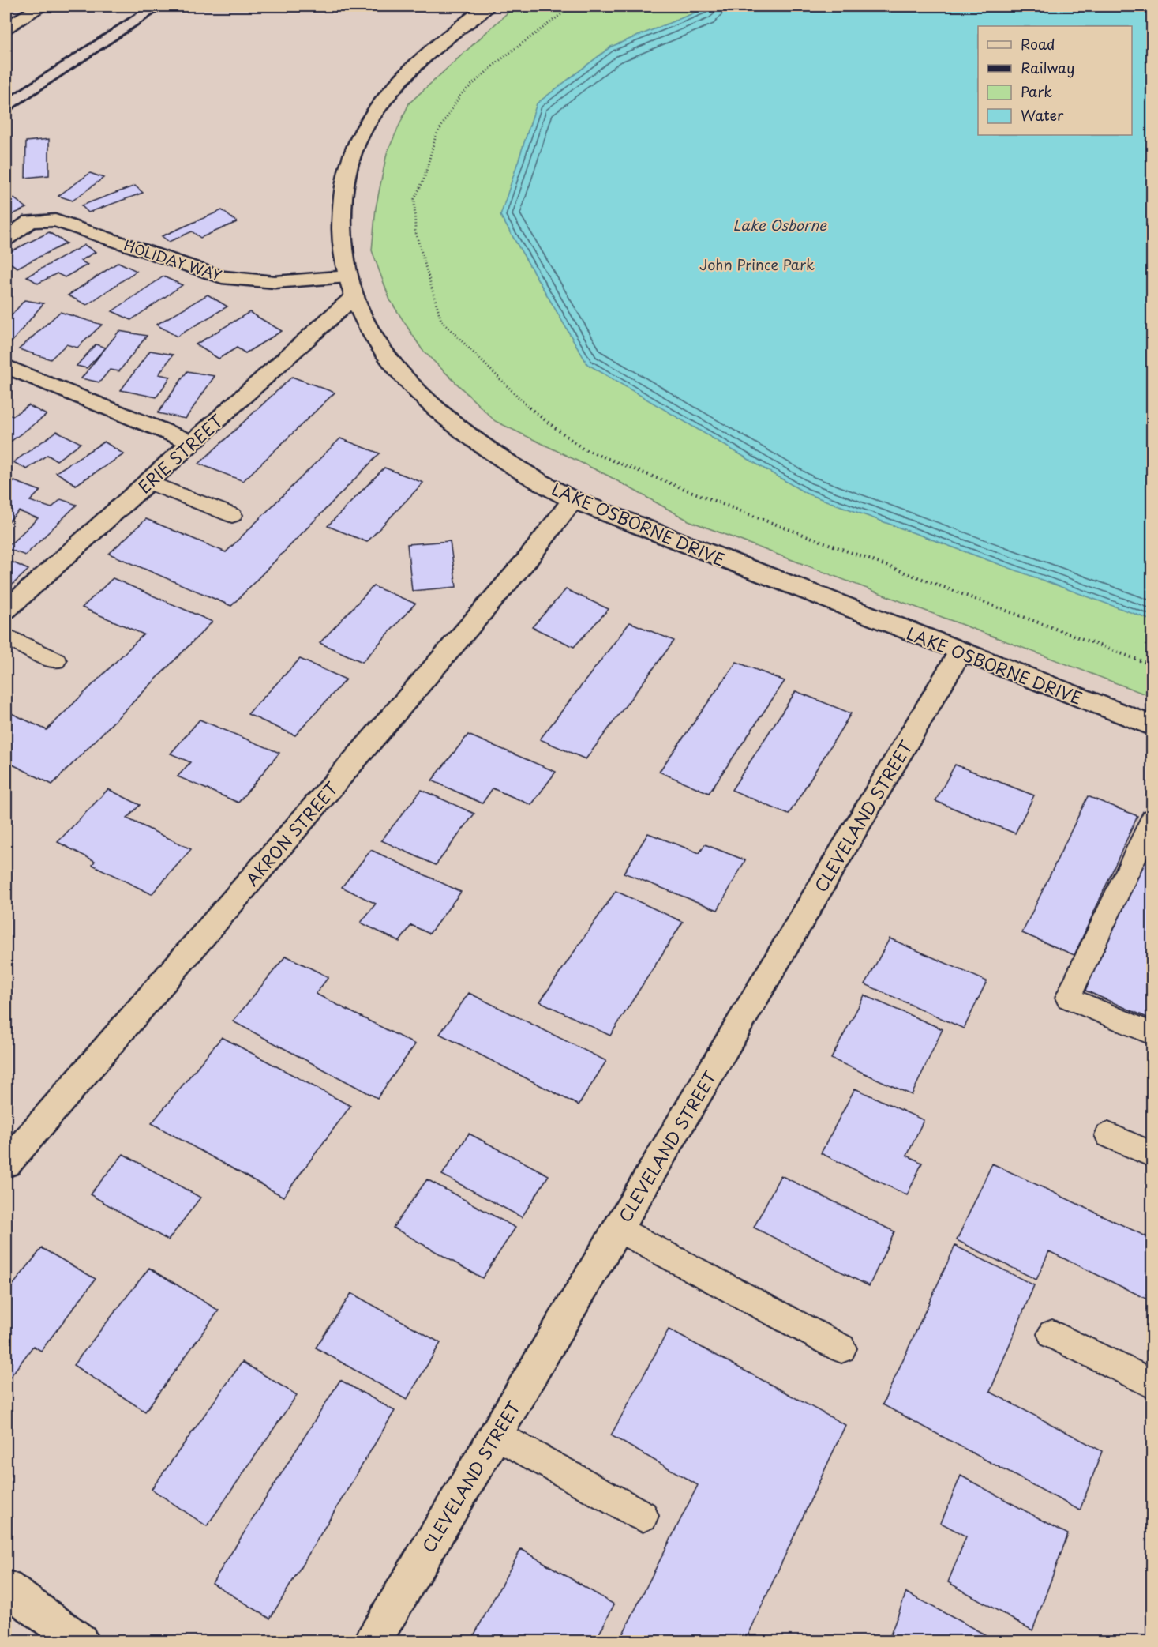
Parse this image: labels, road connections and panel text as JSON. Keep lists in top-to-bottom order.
{
  "streets": {
    "main road": [
      "HOLIDAY WAY",
      "ERIE STREET",
      "LAKE OSBORNE DRIVE",
      "CLEVELAND STREET",
      "AKRON STREET"
    ]
  },
  "crossings": [
    ["HOLIDAY WAY", "ERIE STREET"],
    ["HOLIDAY WAY", "LAKE OSBORNE DRIVE"],
    ["ERIE STREET", "LAKE OSBORNE DRIVE"],
    ["LAKE OSBORNE DRIVE", "CLEVELAND STREET"],
    ["LAKE OSBORNE DRIVE", "AKRON STREET"]
  ],
  "water": ["Lake Osborne"],
  "parks": ["John Prince Park"],
  "legend": [
    "Road",
    "Railway",
    "Park",
    "Water"
  ]
}
